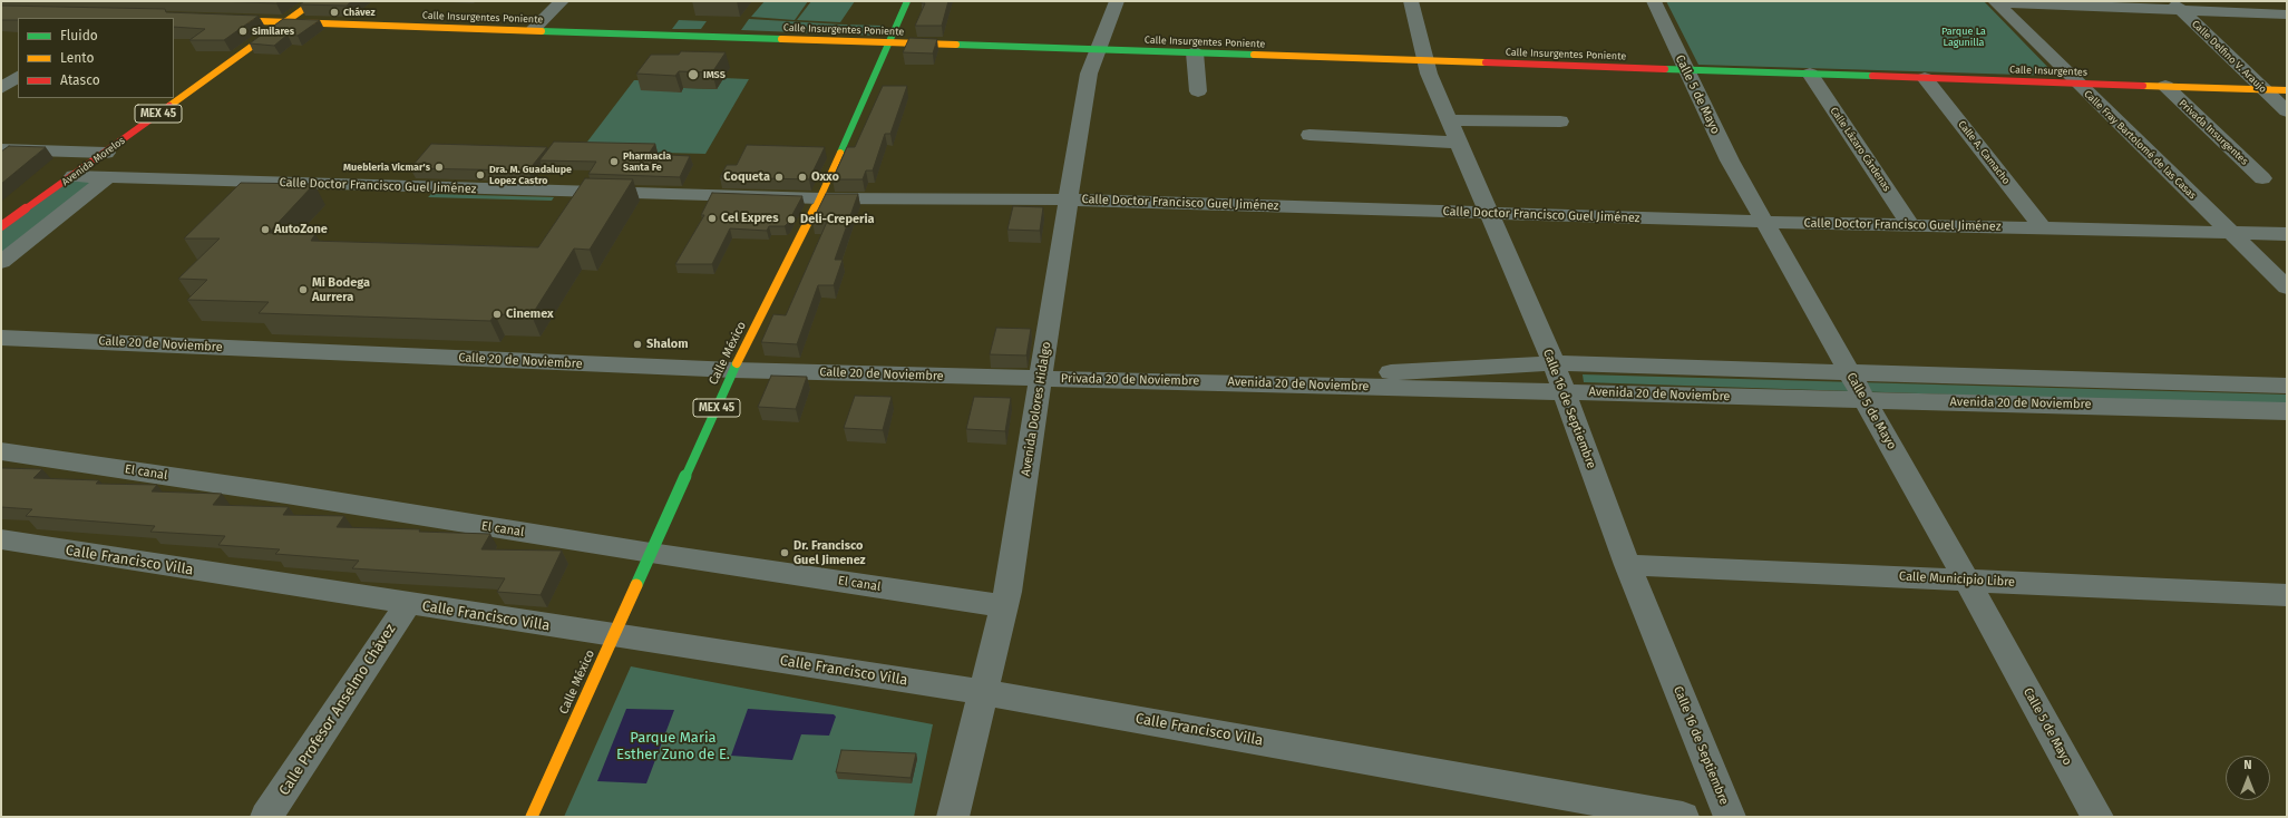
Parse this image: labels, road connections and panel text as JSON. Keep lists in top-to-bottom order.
{
  "streets": {
    "street": [
      "Calle Insurgentes Poniente",
      "Calle Delfino V. Araujo",
      "Calle Insurgentes",
      "Calle 5 de Mayo",
      "MEX 45",
      "Privada Insurgentes",
      "Calle Fray Bartolomé de las Casas",
      "Calle Lázaro Cárdenas",
      "Calle A. Camacho",
      "Avenida Morelos",
      "Calle Doctor Francisco Guel Jiménez",
      "Calle 20 de Noviembre",
      "Calle México",
      "Privada 20 de Noviembre",
      "Avenida 20 de Noviembre",
      "Avenida Dolores Hidalgo",
      "Calle 16 de Septiembre",
      "El canal",
      "Calle Francisco Villa",
      "Calle Municipio Libre",
      "Calle Profesor Anselmo Chávez"
    ]
  },
  "crossings": [
    ["Calle Insurgentes Poniente", "Calle Insurgentes"],
    ["Calle Insurgentes Poniente", "Calle 5 de Mayo"],
    ["Calle Insurgentes Poniente", "Calle Lázaro Cárdenas"],
    ["Calle Insurgentes Poniente", "Avenida Morelos"],
    ["Calle Insurgentes Poniente", "Calle México"],
    ["Calle Insurgentes Poniente", "Avenida Dolores Hidalgo"],
    ["Calle Insurgentes Poniente", "Calle 16 de Septiembre"],
    ["Calle Delfino V. Araujo", "Calle Insurgentes"],
    ["Calle Insurgentes", "Privada Insurgentes"],
    ["Calle Insurgentes", "Calle Fray Bartolomé de las Casas"],
    ["Calle Insurgentes", "Calle Lázaro Cárdenas"],
    ["Calle Insurgentes", "Calle A. Camacho"],
    ["Calle 5 de Mayo", "Calle Doctor Francisco Guel Jiménez"],
    ["Calle 5 de Mayo", "Avenida 20 de Noviembre"],
    ["Calle 5 de Mayo", "Calle Municipio Libre"],
    ["Calle Fray Bartolomé de las Casas", "Calle Doctor Francisco Guel Jiménez"],
    ["Calle Lázaro Cárdenas", "Calle Doctor Francisco Guel Jiménez"],
    ["Calle A. Camacho", "Calle Doctor Francisco Guel Jiménez"],
    ["Avenida Morelos", "Calle Doctor Francisco Guel Jiménez"],
    ["Calle Doctor Francisco Guel Jiménez", "Calle México"],
    ["Calle Doctor Francisco Guel Jiménez", "Avenida Dolores Hidalgo"],
    ["Calle Doctor Francisco Guel Jiménez", "Calle 16 de Septiembre"],
    ["Calle 20 de Noviembre", "Calle México"],
    ["Calle 20 de Noviembre", "Privada 20 de Noviembre"],
    ["Calle 20 de Noviembre", "Avenida Dolores Hidalgo"],
    ["Calle México", "El canal"],
    ["Calle México", "Calle Francisco Villa"],
    ["Privada 20 de Noviembre", "Avenida 20 de Noviembre"],
    ["Privada 20 de Noviembre", "Avenida Dolores Hidalgo"],
    ["Avenida 20 de Noviembre", "Calle 16 de Septiembre"],
    ["Avenida Dolores Hidalgo", "El canal"],
    ["Avenida Dolores Hidalgo", "Calle Francisco Villa"],
    ["Calle 16 de Septiembre", "Calle Municipio Libre"],
    ["Calle Francisco Villa", "Calle Profesor Anselmo Chávez"]
  ],
  "parks": ["Parque La Lagunilla", "Parque Maria Esther Zuno de E."],
  "places": [
    "Chávez",
    "Similares",
    "IMSS",
    "Pharmacia Santa Fe",
    "Muebleria Vicmar's",
    "Dra. M. Guadalupe Lopez Castro",
    "Coqueta",
    "Oxxo",
    "Cel Expres",
    "Deli-Creperia",
    "AutoZone",
    "Mi Bodega Aurrera",
    "Cinemex",
    "Shalom",
    "Dr. Francisco Guel Jimenez"
  ],
  "legend": ["Fluido", "Lento", "Atasco"],
  "north": "top"
}
